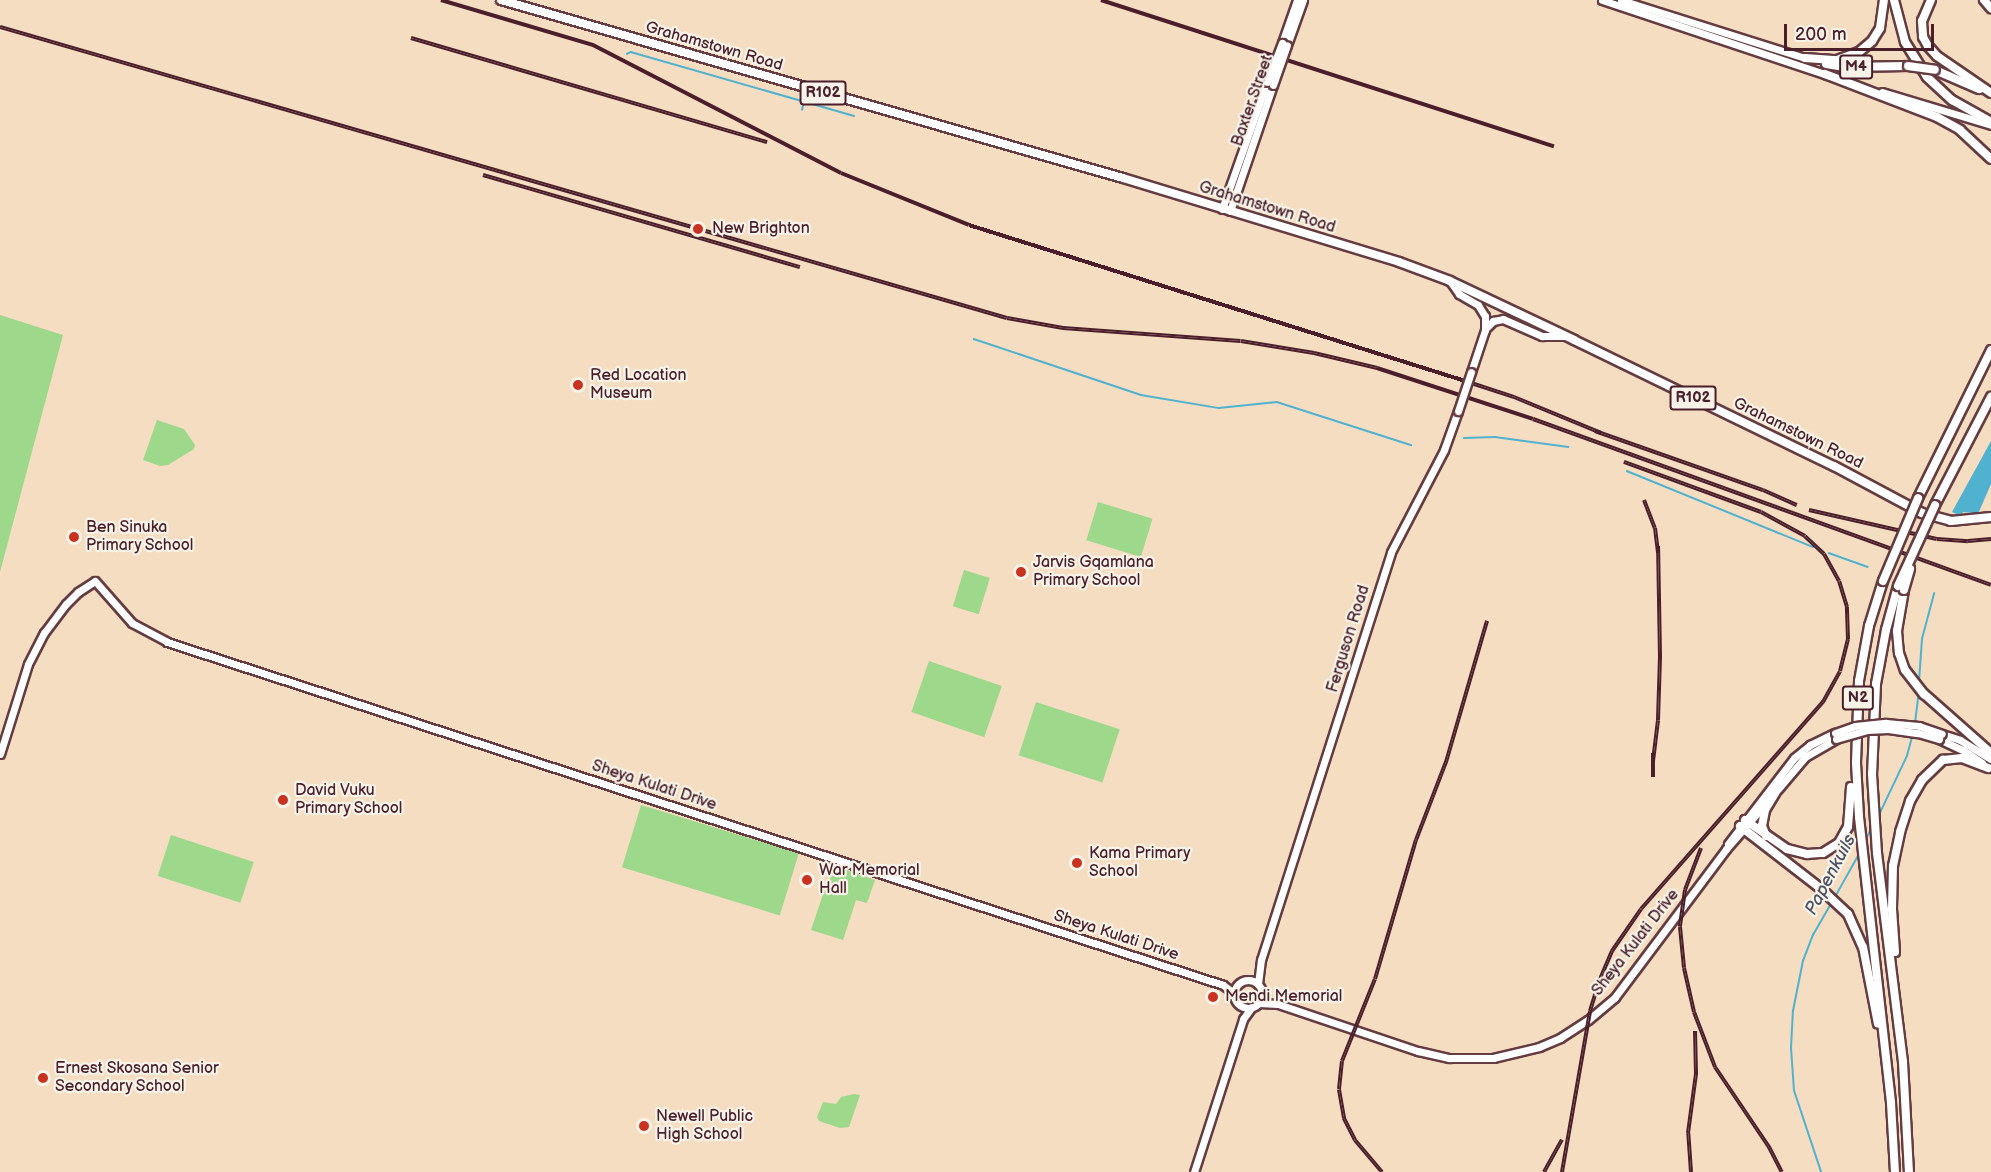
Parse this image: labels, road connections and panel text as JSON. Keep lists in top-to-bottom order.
{
  "streets": {
    "highway": ["M4", "N2"],
    "main road": [
      "Grahamstown Road",
      "R102",
      "Baxter Street",
      "Ferguson Road",
      "Sheya Kulati Drive"
    ]
  },
  "crossings": [
    ["Grahamstown Road", "Baxter Street"],
    ["Ferguson Road", "Sheya Kulati Drive"]
  ],
  "water": ["Papenkuils"],
  "places": [
    "New Brighton",
    "Red Location Museum",
    "Ben Sinuka Primary School",
    "Jarvis Gqamlana Primary School",
    "David Vuku Primary School",
    "Kama Primary School",
    "War Memorial Hall",
    "Mendi Memorial",
    "Ernest Skosana Senior Secondary School",
    "Newell Public High School"
  ],
  "scale_bar": "200 m"
}
